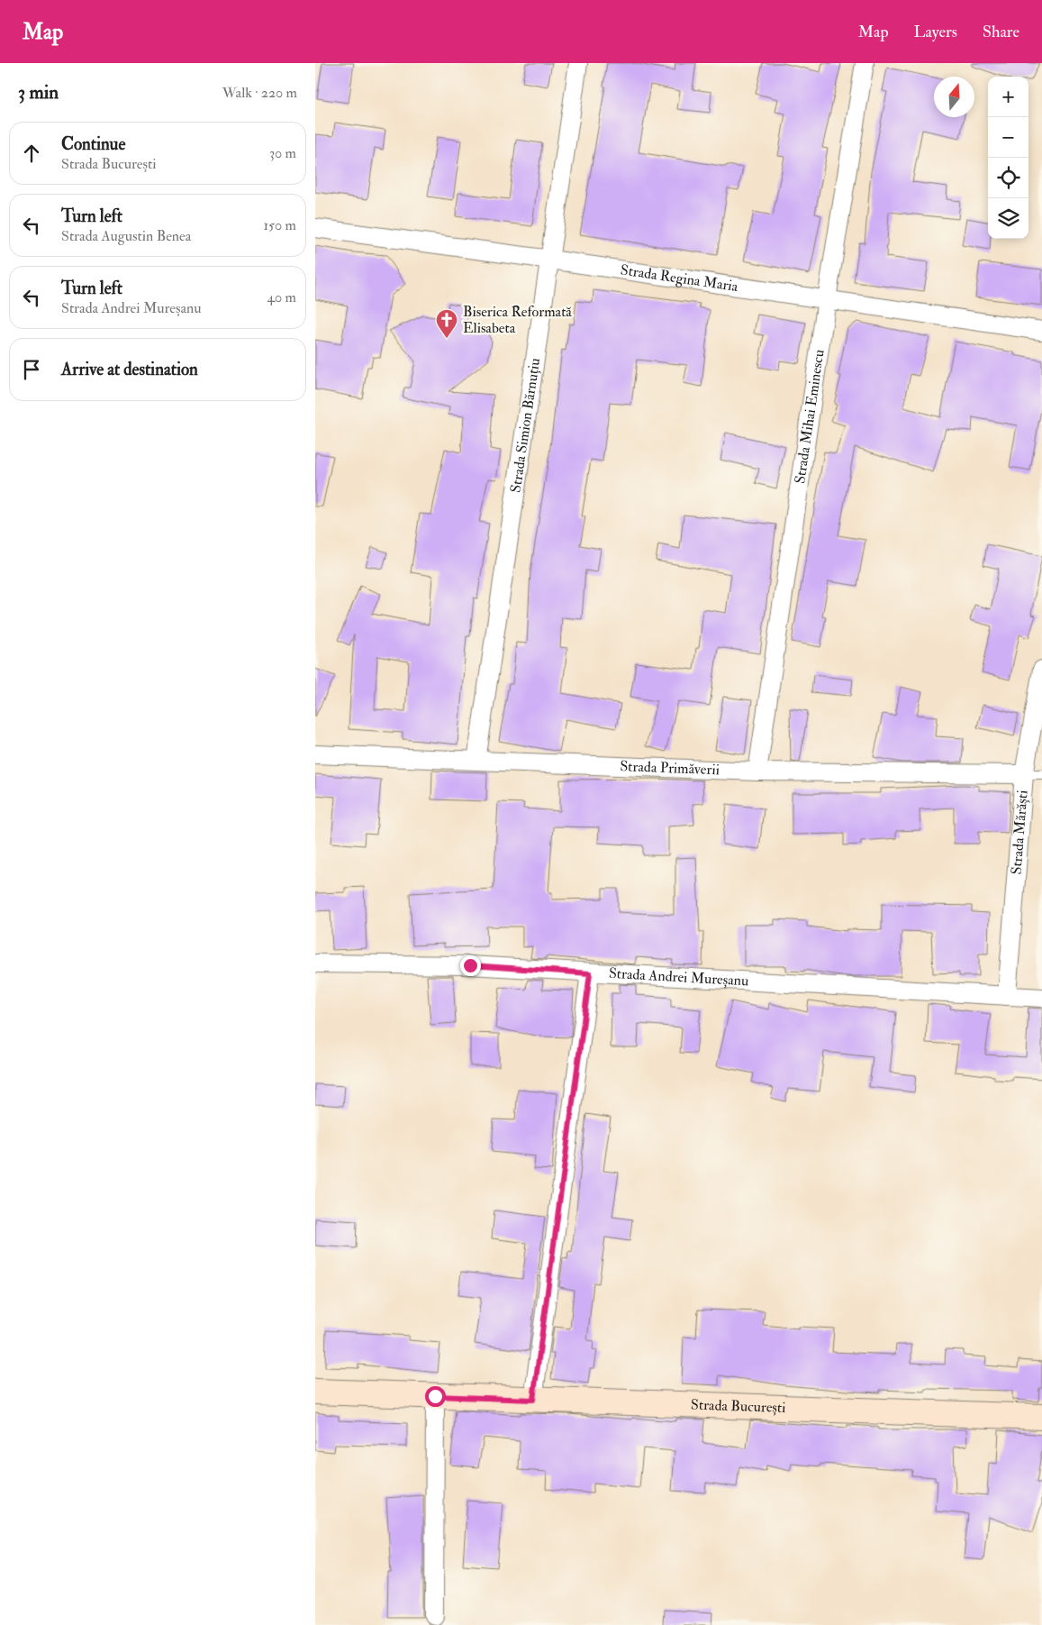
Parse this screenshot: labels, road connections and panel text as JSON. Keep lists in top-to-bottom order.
{
  "streets": {
    "main road": ["Strada București"],
    "street": [
      "Strada Regina Maria",
      "Strada Mihai Eminescu",
      "Strada Simion Bărnuțiu",
      "Strada Primăverii",
      "Strada Mărăști",
      "Strada Andrei Mureșanu"
    ]
  },
  "crossings": [
    ["Strada Regina Maria", "Strada Mihai Eminescu"],
    ["Strada Regina Maria", "Strada Simion Bărnuțiu"],
    ["Strada Mihai Eminescu", "Strada Primăverii"],
    ["Strada Simion Bărnuțiu", "Strada Primăverii"],
    ["Strada Primăverii", "Strada Mărăști"],
    ["Strada Mărăști", "Strada Andrei Mureșanu"]
  ],
  "places": {
    "church": ["Biserica Reformată Elisabeta"]
  },
  "north": "top",
  "page": {
    "header": "Map",
    "nav": ["Map", "Layers", "Share"],
    "heading": ["3 min", "Walk · 220 m"],
    "map_buttons": ["+", "−"],
    "list": [
      ["Continue", "Strada București", "30 m"],
      ["Turn left", "Strada Augustin Benea", "150 m"],
      ["Turn left", "Strada Andrei Mureșanu", "40 m"],
      "Arrive at destination"
    ]
  }
}
